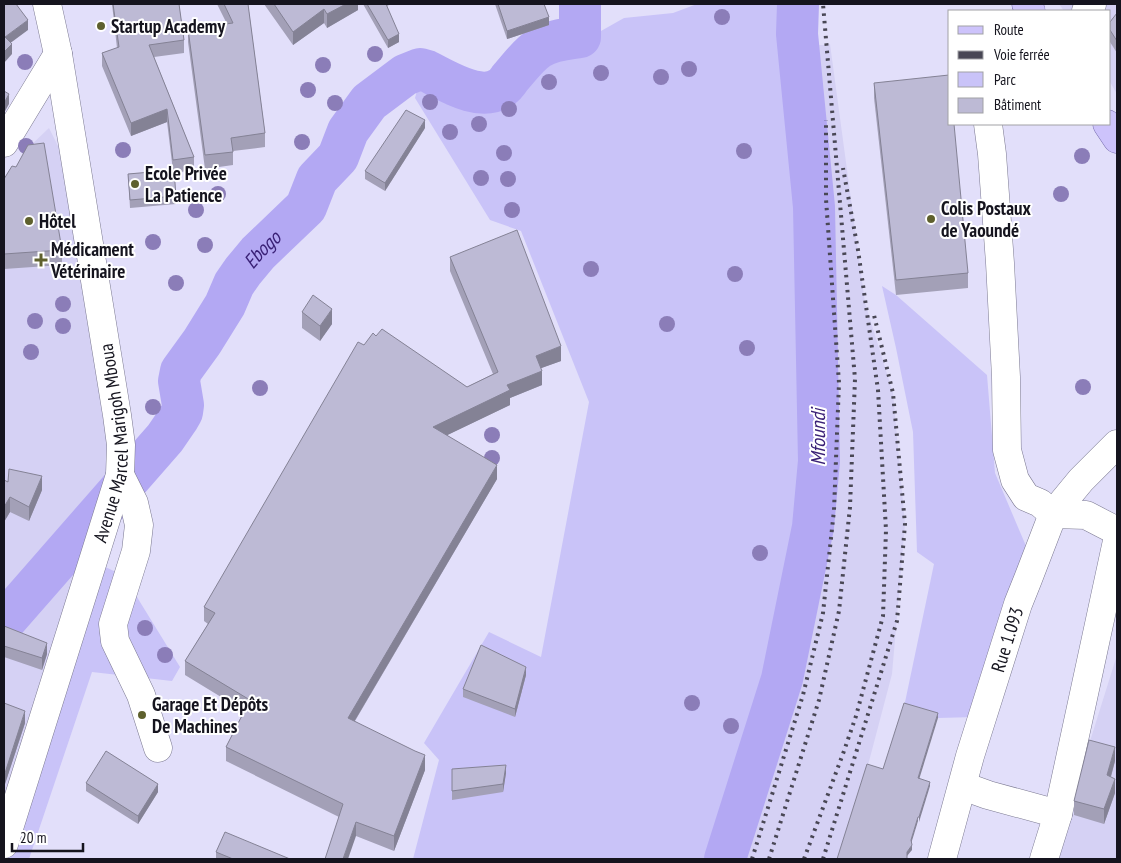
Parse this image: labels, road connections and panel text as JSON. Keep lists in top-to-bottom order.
{
  "streets": {
    "street": ["Avenue Marcel Marigoh Mboua", "Rue 1.093"]
  },
  "water": ["Ebogo", "Mfoundi"],
  "places": {
    "other": [
      "Startup Academy",
      "Ecole Privée La Patience",
      "Colis Postaux de Yaoundé",
      "Hôtel",
      "Garage Et Dépôts De Machines"
    ],
    "health": ["Médicament Vétérinaire"]
  },
  "legend": [
    "Route",
    "Voie ferrée",
    "Parc",
    "Bâtiment"
  ],
  "scale_bar": "20 m"
}
